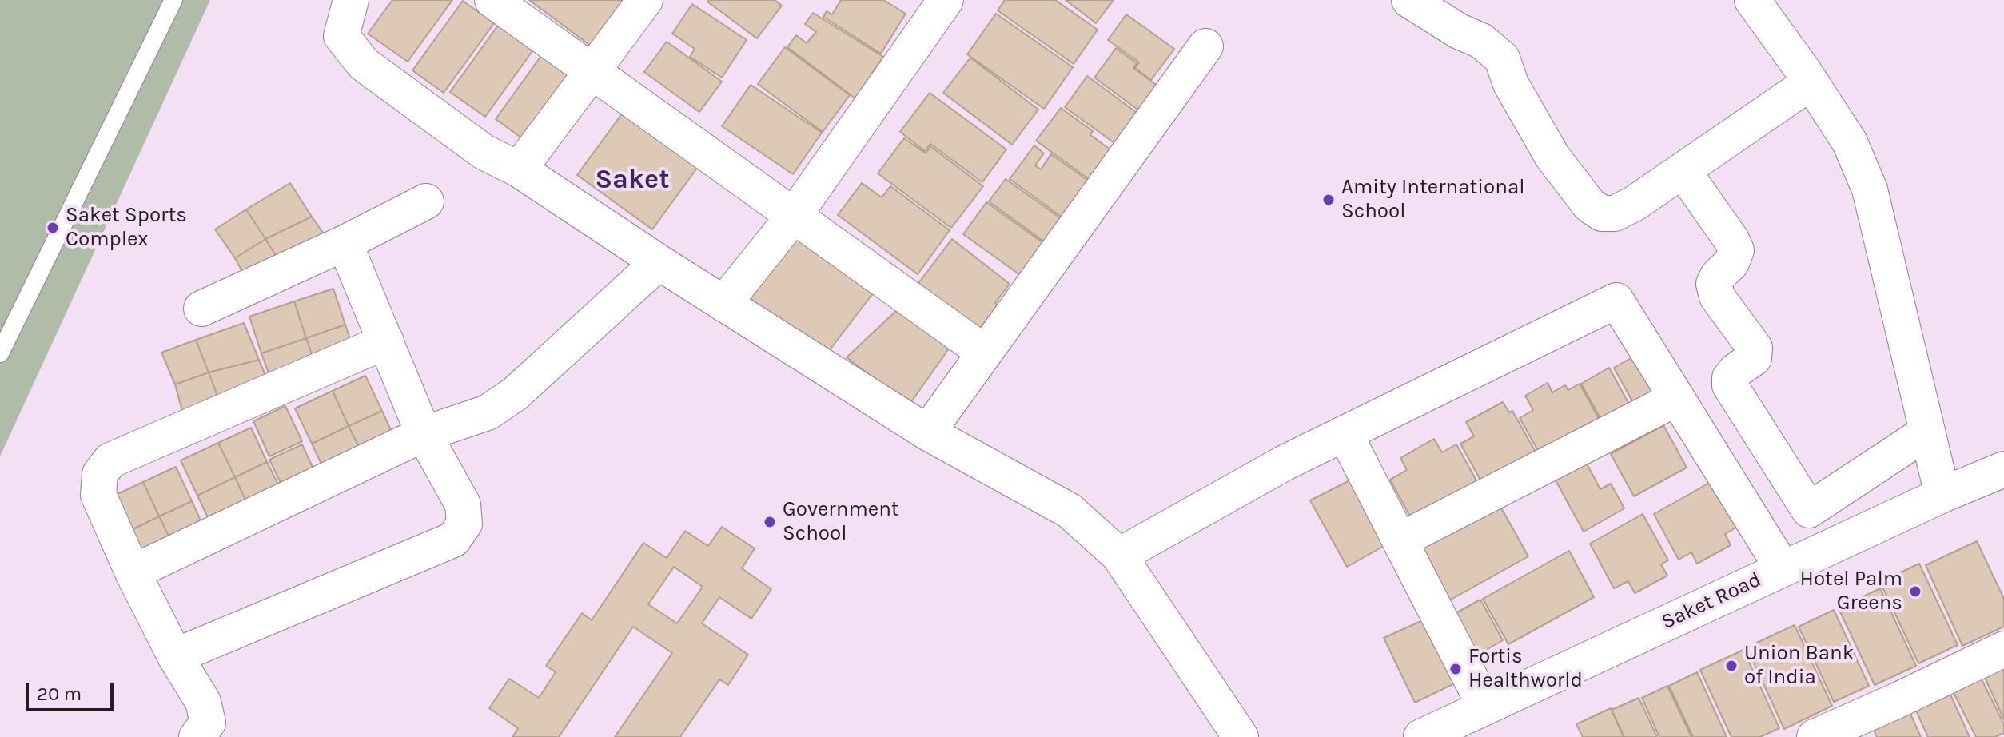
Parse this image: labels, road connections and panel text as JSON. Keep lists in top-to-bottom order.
{
  "streets": {
    "street": ["Saket Road"]
  },
  "districts": ["Saket"],
  "places": [
    "Amity International School",
    "Saket Sports Complex",
    "Government School",
    "Hotel Palm Greens",
    "Union Bank of India",
    "Fortis Healthworld"
  ],
  "scale_bar": "20 m"
}
